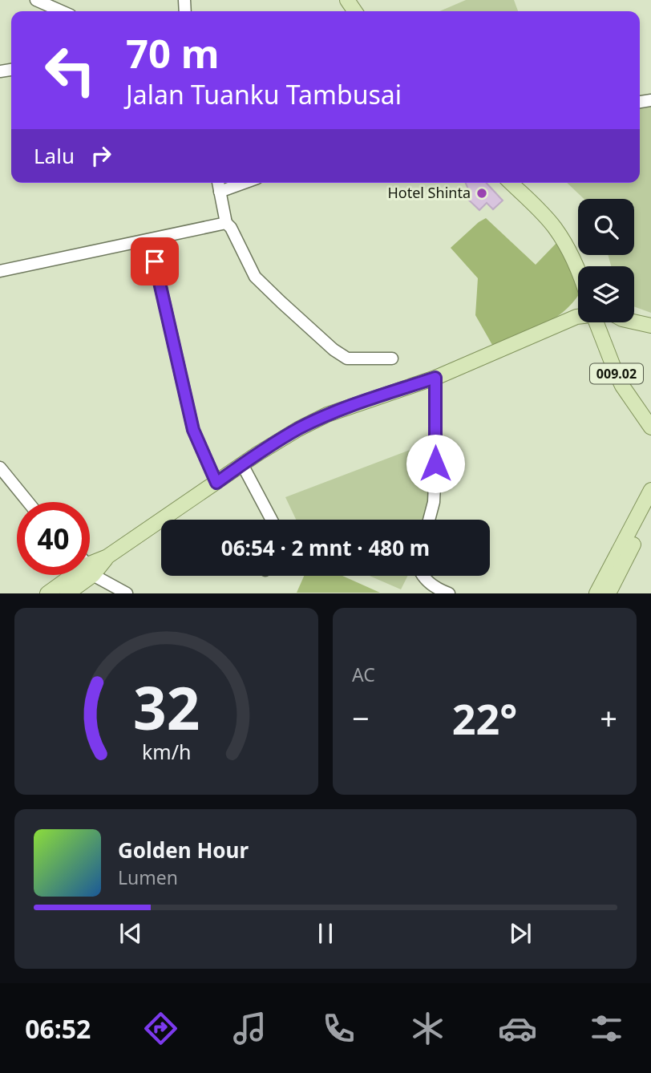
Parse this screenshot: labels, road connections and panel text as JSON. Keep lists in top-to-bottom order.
{
  "streets": {
    "main road": ["009.02"]
  },
  "places": ["Hotel Shinta"],
  "page": {
    "turn": ["70 m", "Jalan Tuanku Tambusai"],
    "then": "Lalu",
    "limit": "40",
    "trip": "06:54 · 2 mnt · 480 m",
    "tile": "AC",
    "heat": ["−", "22°", "+"],
    "song": ["Golden Hour", "Lumen"],
    "tabs": "06:52",
    "gauge": ["32", "km/h"]
  }
}
